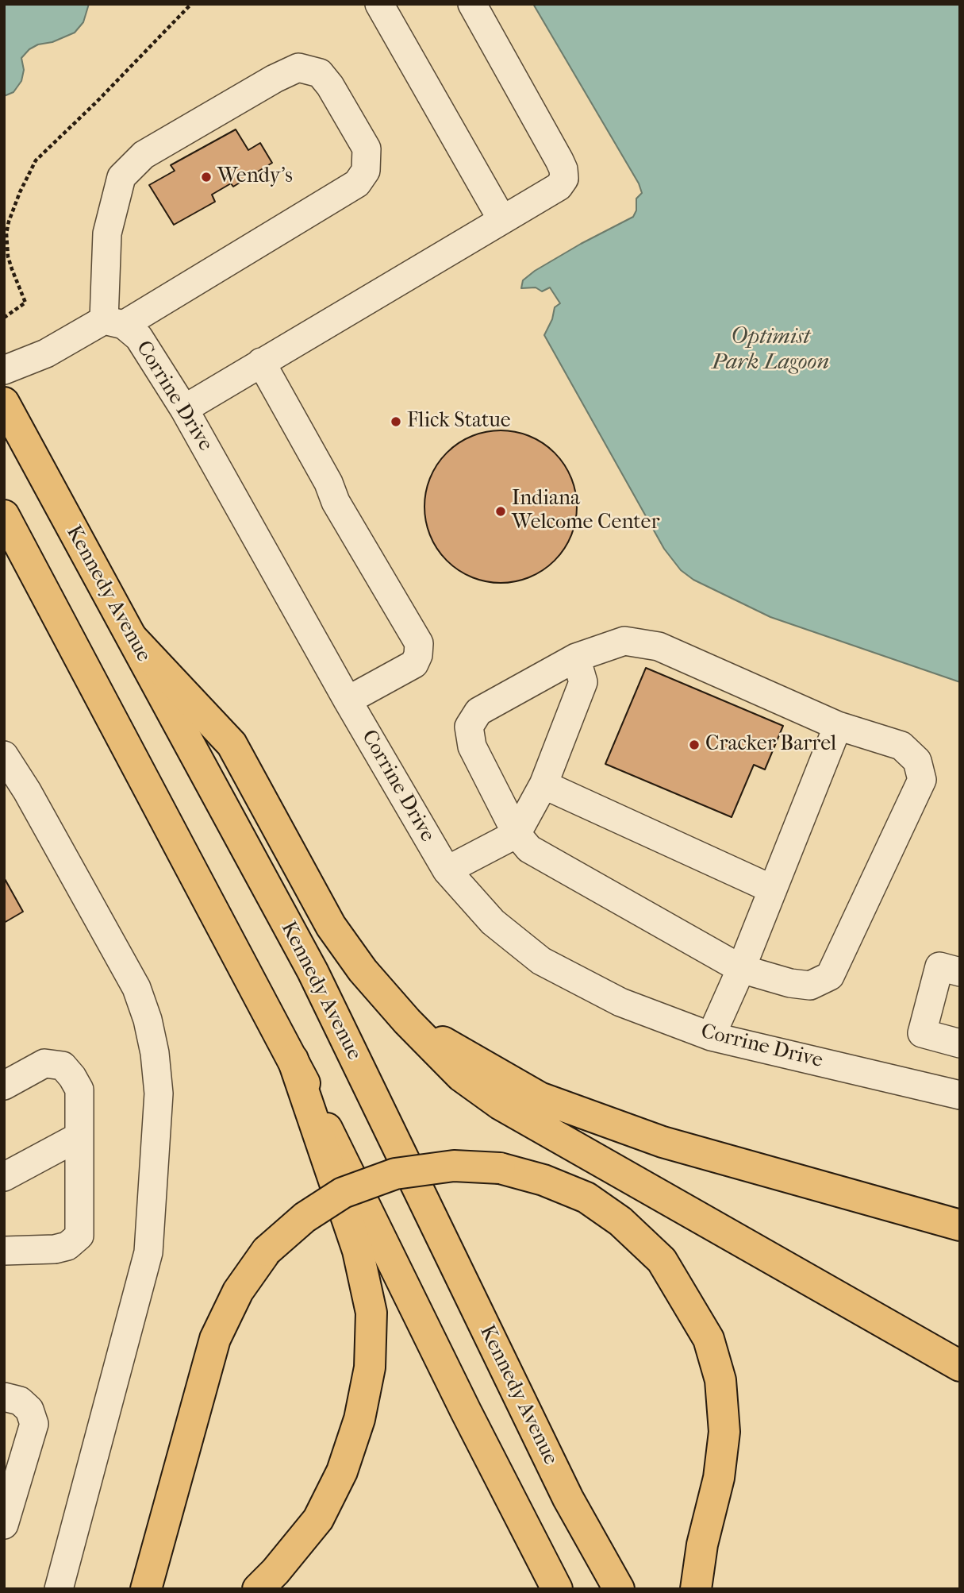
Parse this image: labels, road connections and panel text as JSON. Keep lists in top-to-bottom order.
{
  "streets": {
    "main road": ["Kennedy Avenue"],
    "street": ["Corrine Drive"]
  },
  "water": ["Optimist Park Lagoon"],
  "places": [
    "Wendy's",
    "Flick Statue",
    "Indiana Welcome Center",
    "Cracker Barrel"
  ]
}
